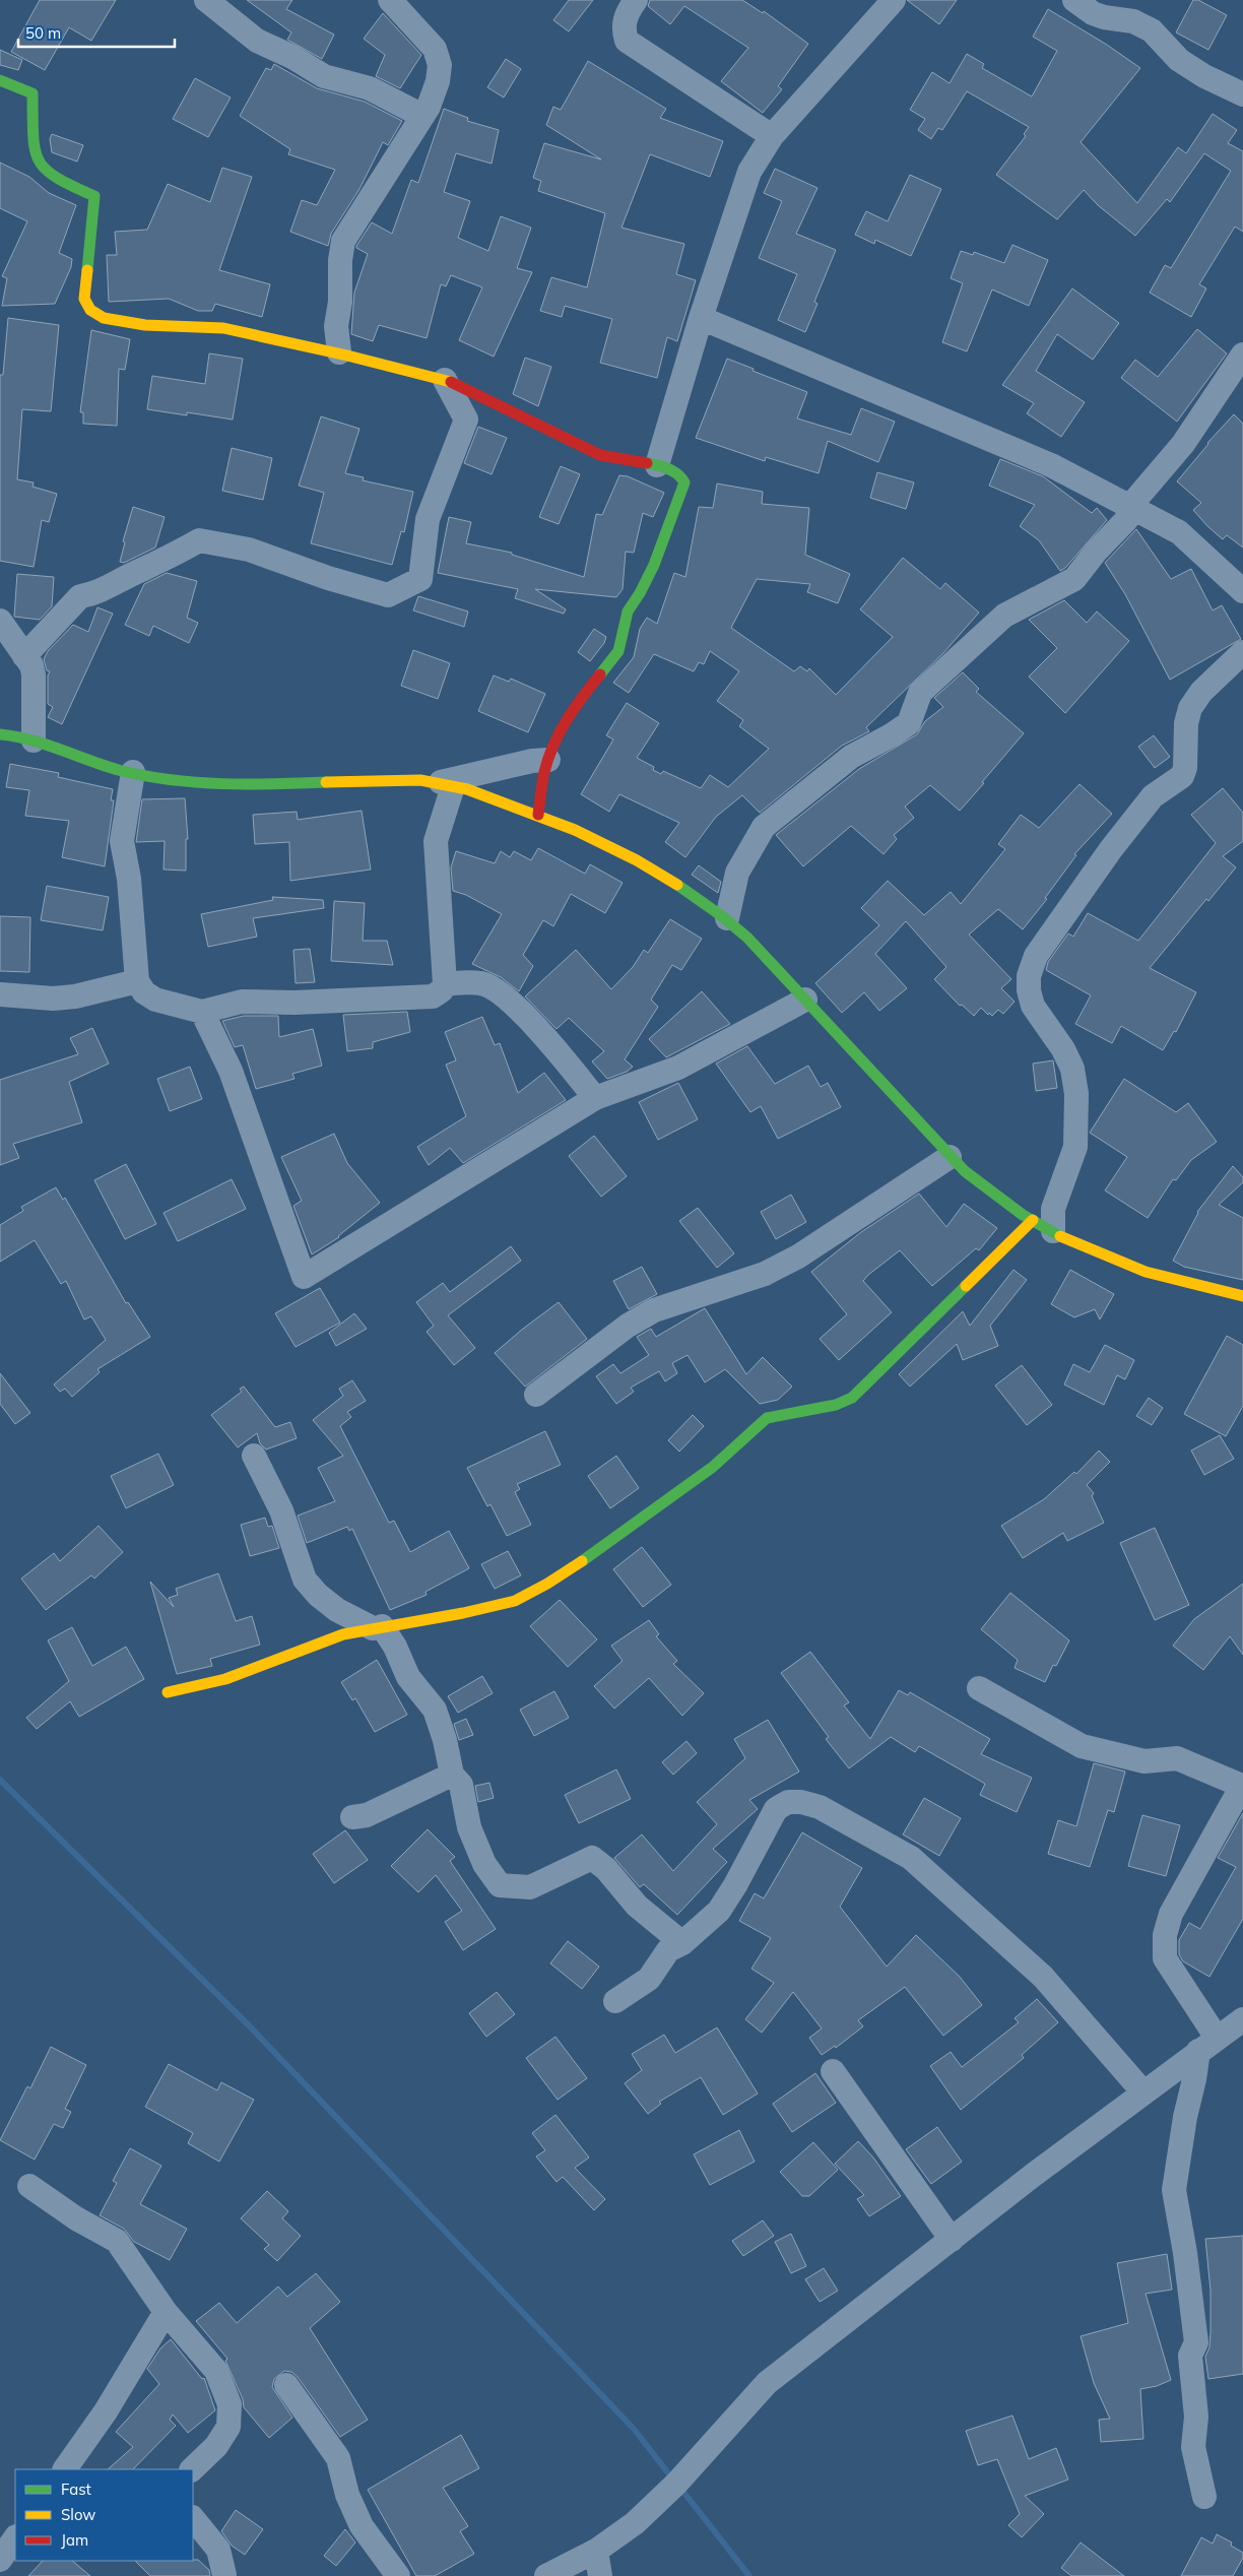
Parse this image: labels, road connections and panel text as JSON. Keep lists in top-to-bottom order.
{
  "legend": ["Fast", "Slow", "Jam"],
  "scale_bar": "50 m"
}
